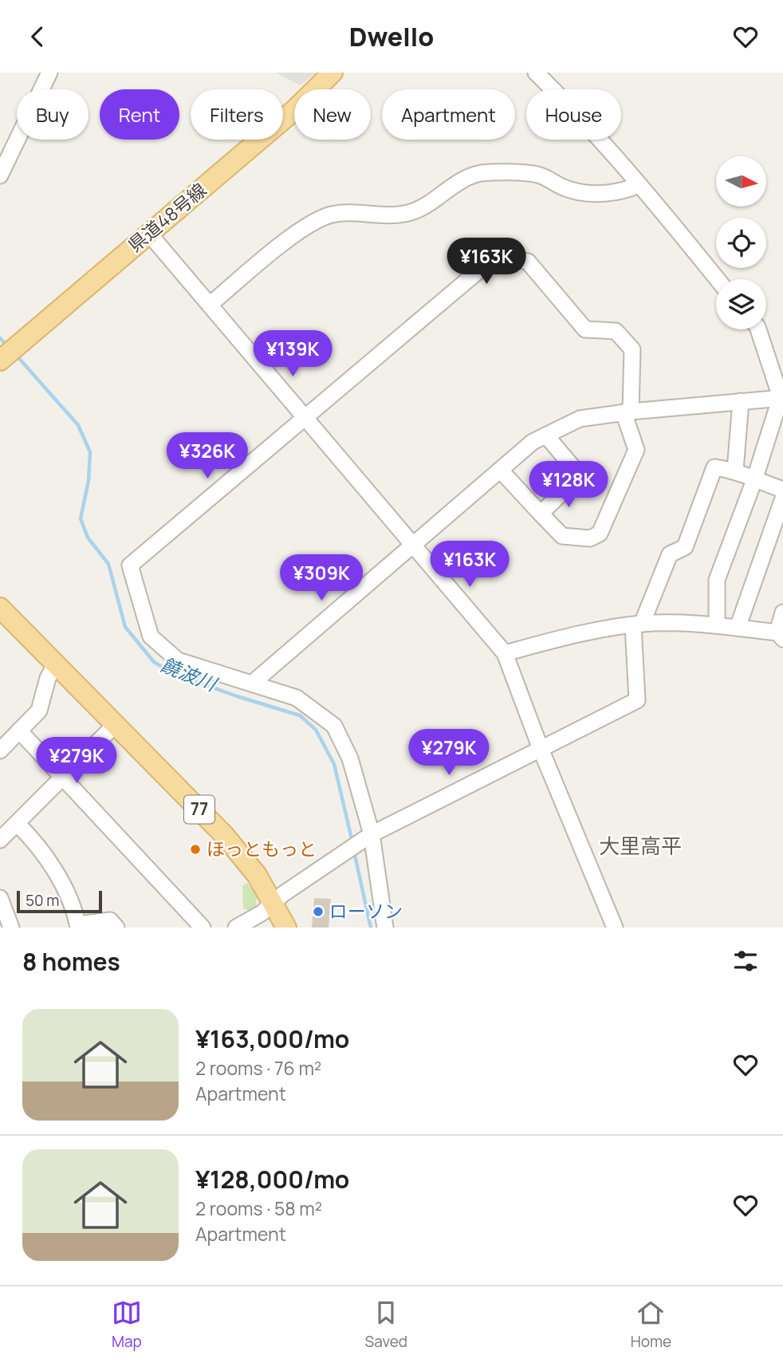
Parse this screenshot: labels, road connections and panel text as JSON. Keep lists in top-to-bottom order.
{
  "streets": {
    "main road": ["県道48号線", "77"]
  },
  "districts": ["大里高平"],
  "water": ["饒波川"],
  "places": ["ほっともっと", "ローソン"],
  "scale_bar": "50 m",
  "north": "right",
  "page": {
    "header": "Dwello",
    "chip": [
      "Buy",
      "Rent",
      "Filters",
      "New",
      "Apartment",
      "House"
    ],
    "price": [
      "¥163K",
      "¥139K",
      "¥326K",
      "¥128K",
      "¥163K",
      "¥309K",
      "¥279K",
      "¥279K"
    ],
    "scale": "50 m",
    "heading": "8 homes",
    "list": [
      {
        "name": "¥163,000/mo",
        "note": "2 rooms · 76 m² · Apartment"
      },
      {
        "name": "¥128,000/mo",
        "note": "2 rooms · 58 m² · Apartment"
      }
    ],
    "tabs": ["Map", "Saved", "Home"]
  }
}
